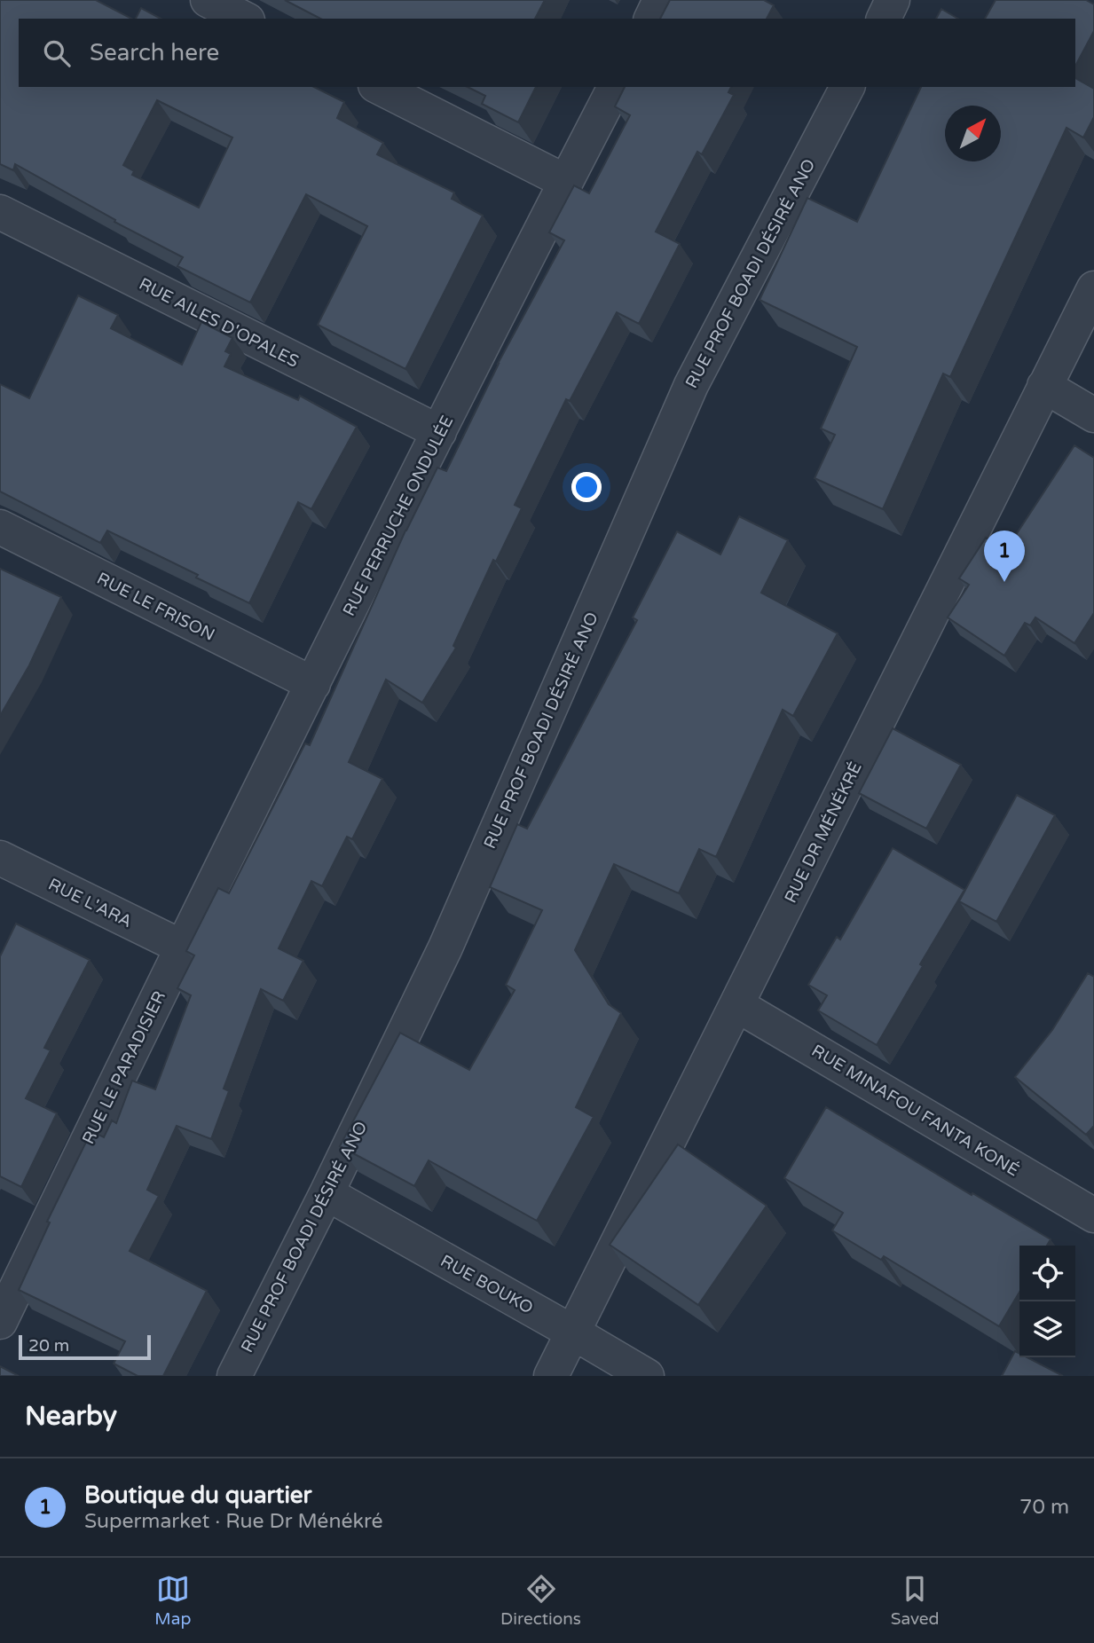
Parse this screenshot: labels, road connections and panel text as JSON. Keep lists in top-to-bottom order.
{
  "streets": {
    "street": [
      "RUE PROF BOADI DÉSIRÉ ANO",
      "RUE AILES D'OPALES",
      "RUE PERRUCHE ONDULÉE",
      "RUE LE FRISON",
      "RUE DR MÉNÉKRÉ",
      "RUE L'ARA",
      "RUE LE PARADISIER",
      "RUE MINAFOU FANTA KONÉ",
      "RUE BOUKO"
    ]
  },
  "crossings": [
    ["RUE PROF BOADI DÉSIRÉ ANO", "RUE BOUKO"],
    ["RUE AILES D'OPALES", "RUE PERRUCHE ONDULÉE"],
    ["RUE PERRUCHE ONDULÉE", "RUE LE FRISON"],
    ["RUE PERRUCHE ONDULÉE", "RUE L'ARA"],
    ["RUE PERRUCHE ONDULÉE", "RUE LE PARADISIER"],
    ["RUE DR MÉNÉKRÉ", "RUE MINAFOU FANTA KONÉ"],
    ["RUE DR MÉNÉKRÉ", "RUE BOUKO"],
    ["RUE L'ARA", "RUE LE PARADISIER"]
  ],
  "scale_bar": "20 m",
  "north": "top right",
  "page": {
    "search": "Search here",
    "pins": "1",
    "scale": "20 m",
    "heading": "Nearby",
    "list": [
      {
        "mark": "1",
        "name": "Boutique du quartier",
        "note": "Supermarket · Rue Dr Ménékré",
        "value": "70 m"
      }
    ],
    "nav": ["Map", "Directions", "Saved"]
  }
}
